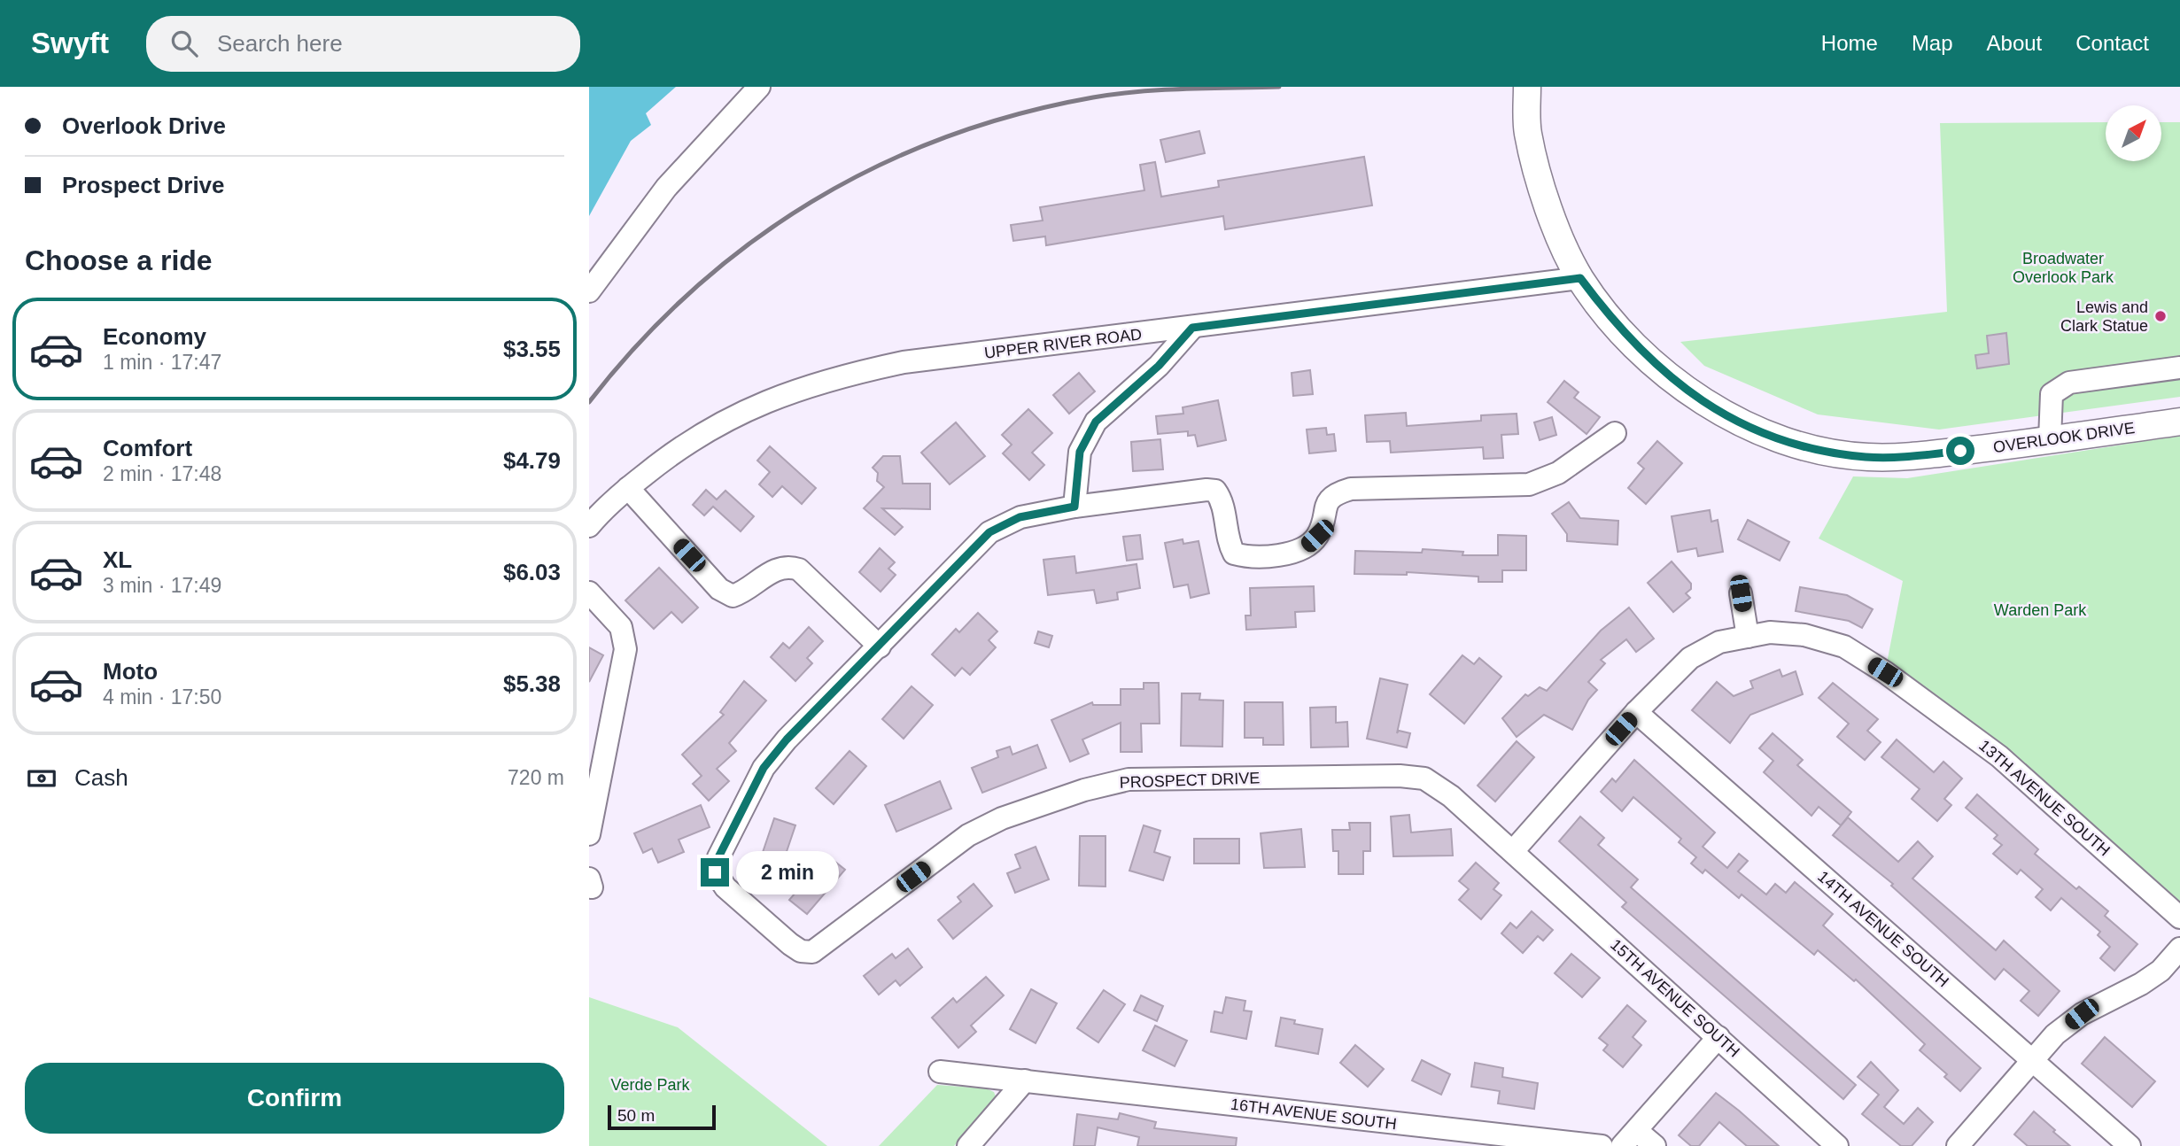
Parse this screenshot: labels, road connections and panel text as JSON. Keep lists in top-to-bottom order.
{
  "streets": {
    "main road": ["OVERLOOK DRIVE"],
    "street": [
      "UPPER RIVER ROAD",
      "PROSPECT DRIVE",
      "13TH AVENUE SOUTH",
      "14TH AVENUE SOUTH",
      "15TH AVENUE SOUTH",
      "16TH AVENUE SOUTH"
    ]
  },
  "crossings": [
    ["UPPER RIVER ROAD", "OVERLOOK DRIVE"],
    ["PROSPECT DRIVE", "13TH AVENUE SOUTH"],
    ["PROSPECT DRIVE", "15TH AVENUE SOUTH"],
    ["13TH AVENUE SOUTH", "14TH AVENUE SOUTH"],
    ["13TH AVENUE SOUTH", "15TH AVENUE SOUTH"]
  ],
  "parks": ["Broadwater Overlook Park", "Warden Park", "Verde Park"],
  "places": ["Lewis and Clark Statue"],
  "scale_bar": "50 m",
  "north": "top right",
  "page": {
    "header": "Swyft",
    "search": "Search here",
    "nav": [
      "Home",
      "Map",
      "About",
      "Contact"
    ],
    "banner": ["Overlook Drive", "Prospect Drive"],
    "heading": "Choose a ride",
    "list": [
      {
        "name": "Economy",
        "note": "1 min · 17:47",
        "value": "$3.55"
      },
      {
        "name": "Comfort",
        "note": "2 min · 17:48",
        "value": "$4.79"
      },
      {
        "name": "XL",
        "note": "3 min · 17:49",
        "value": "$6.03"
      },
      {
        "name": "Moto",
        "note": "4 min · 17:50",
        "value": "$5.38"
      }
    ],
    "pay": ["Cash", "720 m"],
    "bubble": "2 min",
    "buttons": "Confirm",
    "scale": "50 m"
  }
}
